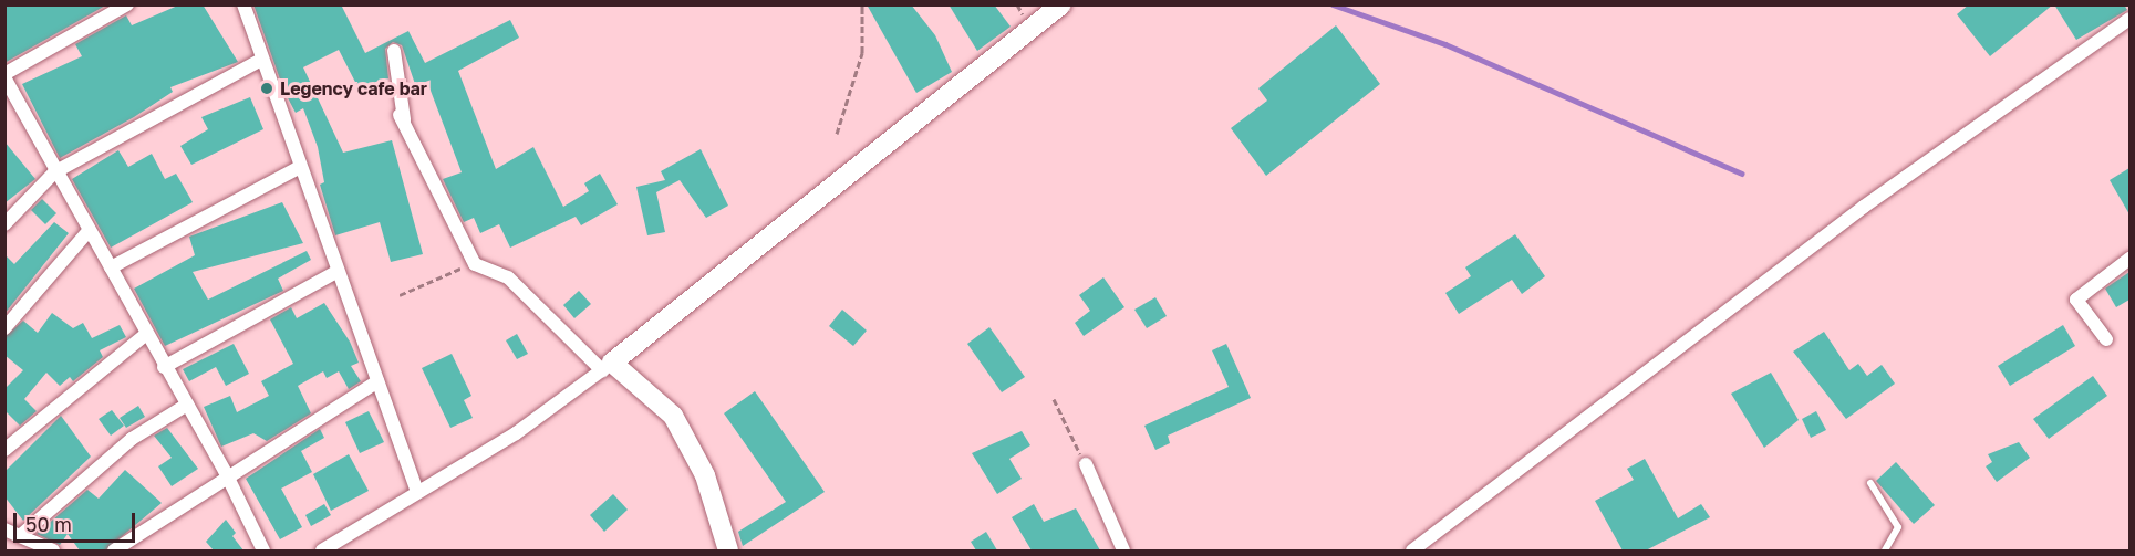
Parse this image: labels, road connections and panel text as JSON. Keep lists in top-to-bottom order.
{
  "places": ["Legency cafe bar"],
  "scale_bar": "50 m"
}
